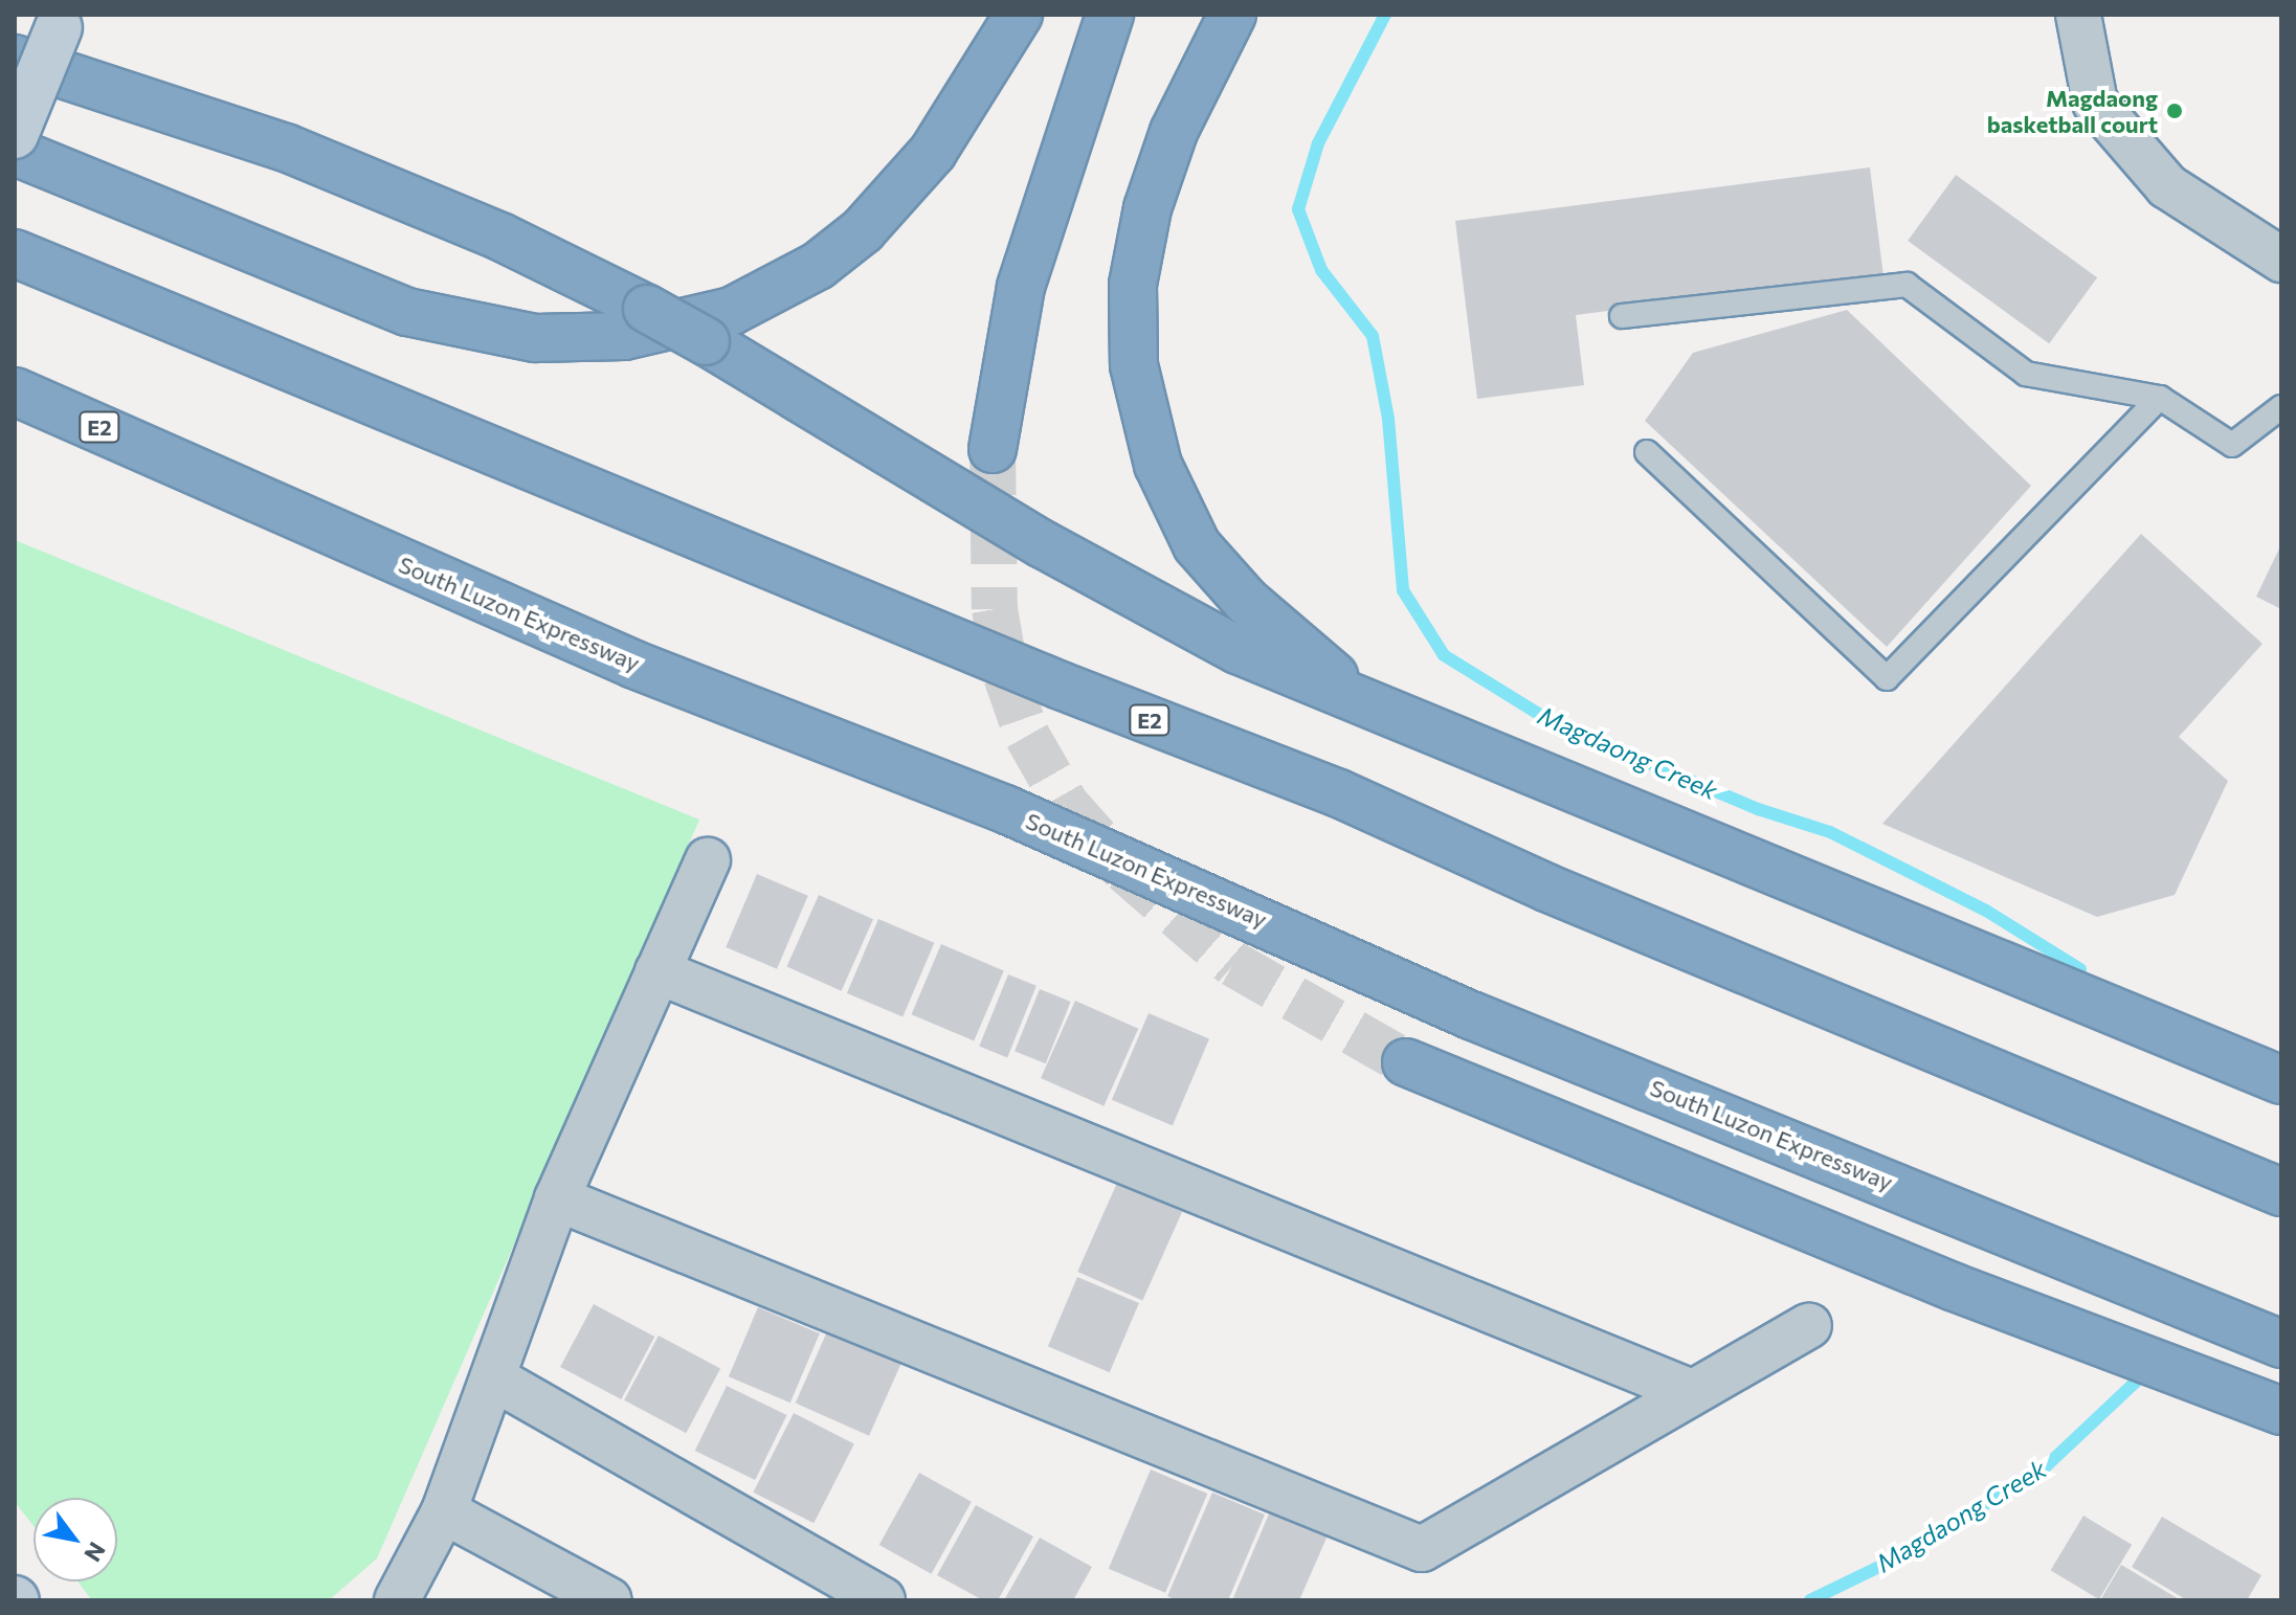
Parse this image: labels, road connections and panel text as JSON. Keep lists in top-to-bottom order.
{
  "streets": {
    "highway": ["E2", "South Luzon Expressway"]
  },
  "water": ["Magdaong Creek"],
  "places": ["Magdaong basketball court"],
  "north": "bottom right"
}
